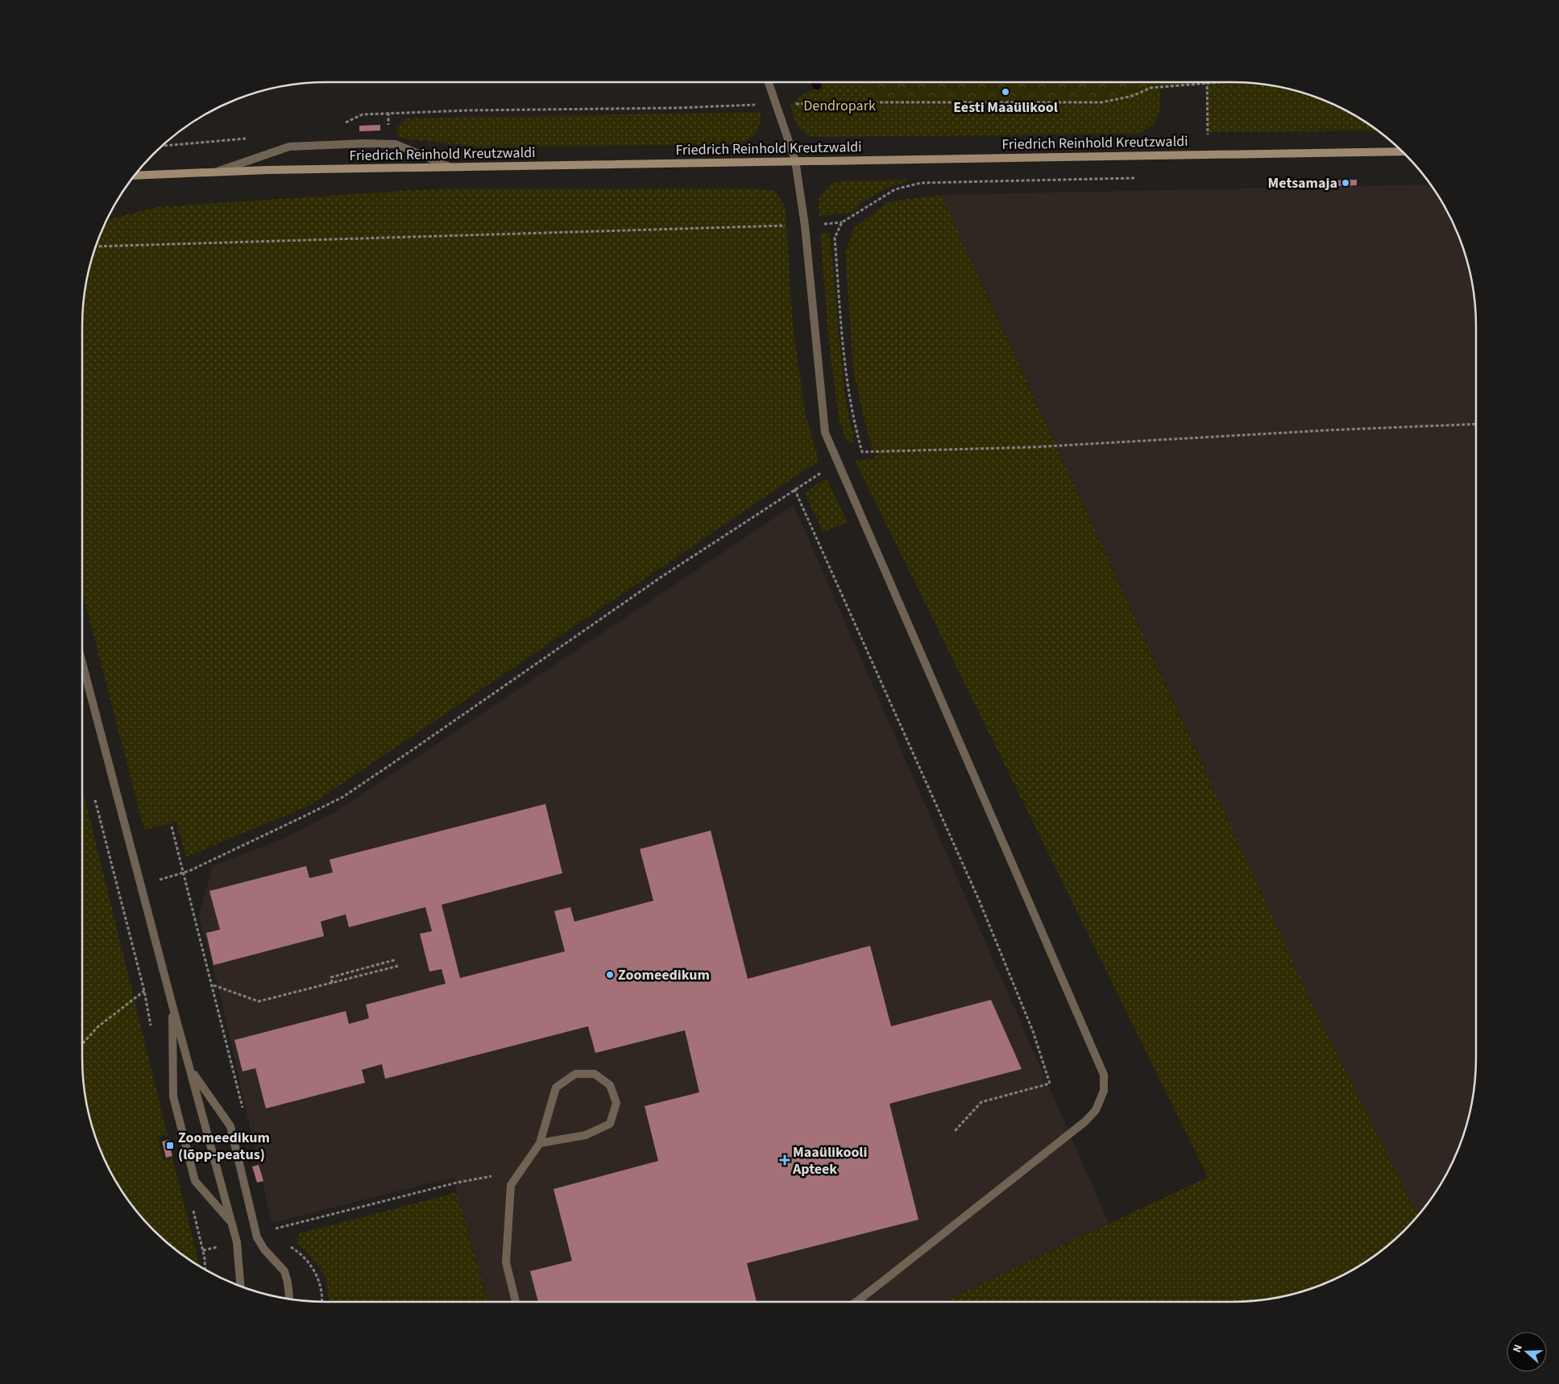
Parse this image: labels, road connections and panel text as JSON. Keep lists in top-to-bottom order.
{
  "streets": {
    "main road": ["Friedrich Reinhold Kreutzwaldi"]
  },
  "parks": ["Dendropark"],
  "places": {
    "other": ["Eesti Maaülikool", "Metsamaja", "Zoomeedikum"],
    "transit": ["Zoomeedikum (lõpp-peatus)"],
    "health": ["Maaülikooli Apteek"]
  },
  "north": "left"
}
